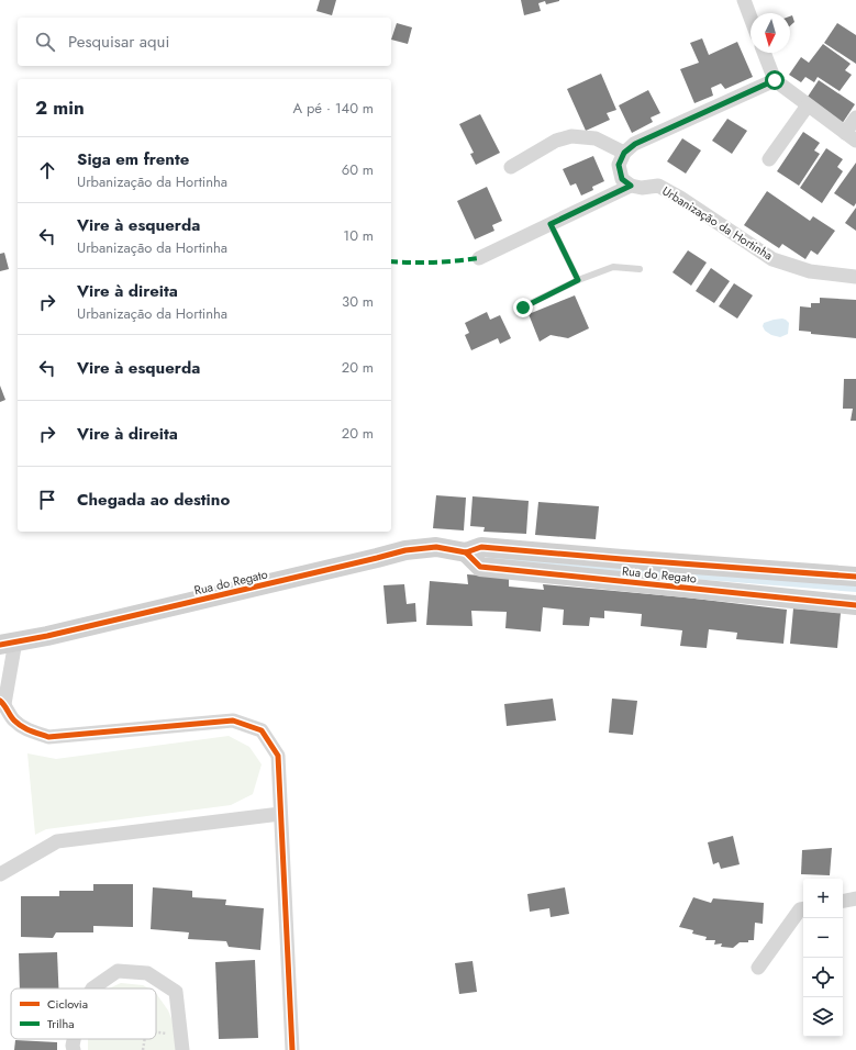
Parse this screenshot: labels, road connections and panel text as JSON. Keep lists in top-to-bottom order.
{
  "streets": {
    "street": ["Urbanização da Hortinha", "Rua do Regato"]
  },
  "legend": ["Ciclovia", "Trilha"],
  "north": "bottom",
  "page": {
    "search": "Pesquisar aqui",
    "heading": ["2 min", "A pé · 140 m"],
    "list": [
      ["Siga em frente", "Urbanização da Hortinha", "60 m"],
      ["Vire à esquerda", "Urbanização da Hortinha", "10 m"],
      ["Vire à direita", "Urbanização da Hortinha", "30 m"],
      ["Vire à esquerda", "20 m"],
      ["Vire à direita", "20 m"],
      "Chegada ao destino"
    ],
    "map_buttons": ["+", "−"]
  }
}
